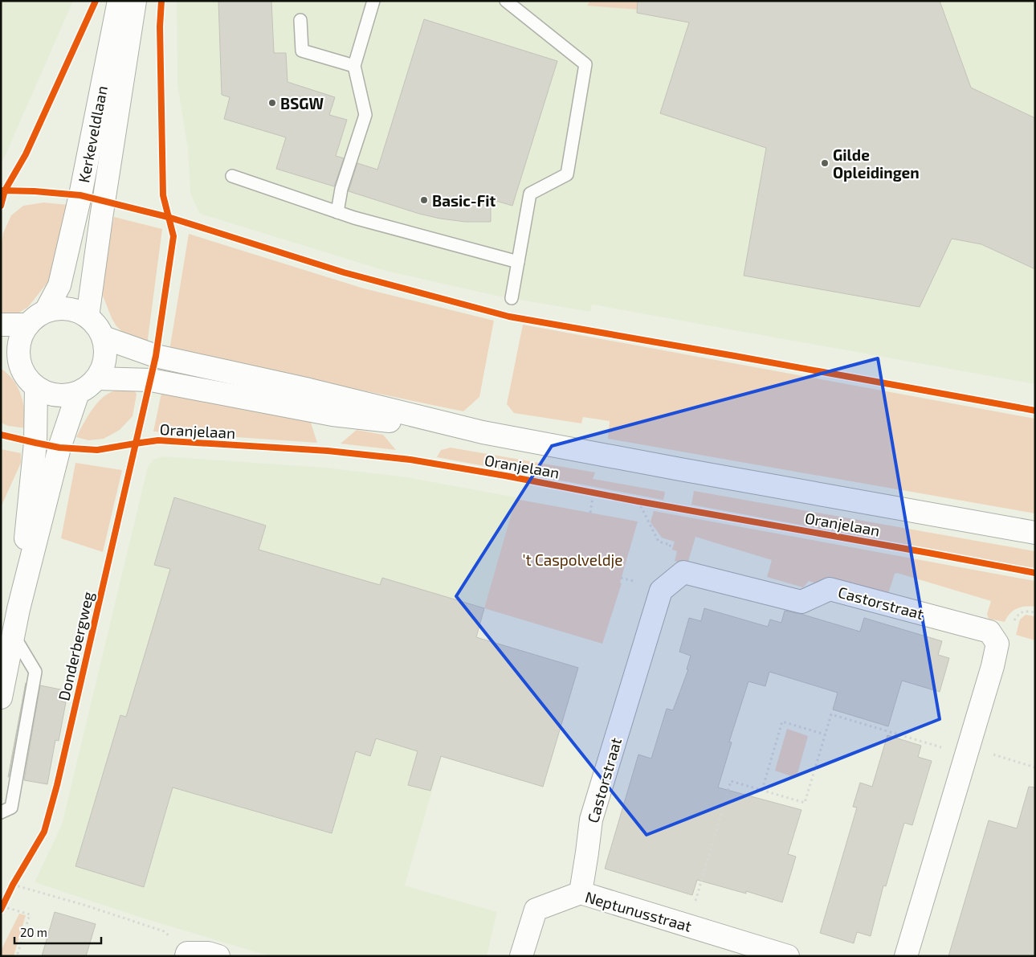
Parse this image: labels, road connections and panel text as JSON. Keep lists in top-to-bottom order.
{
  "streets": {
    "street": [
      "Kerkeveldlaan",
      "Oranjelaan",
      "Castorstraat",
      "Neptunusstraat"
    ],
    "cycle path": ["Donderbergweg"]
  },
  "crossings": [
    ["Kerkeveldlaan", "Oranjelaan"],
    ["Castorstraat", "Neptunusstraat"]
  ],
  "parks": ["'t Caspolveldje"],
  "places": ["BSGW", "Gilde Opleidingen", "Basic-Fit"],
  "scale_bar": "20 m"
}
